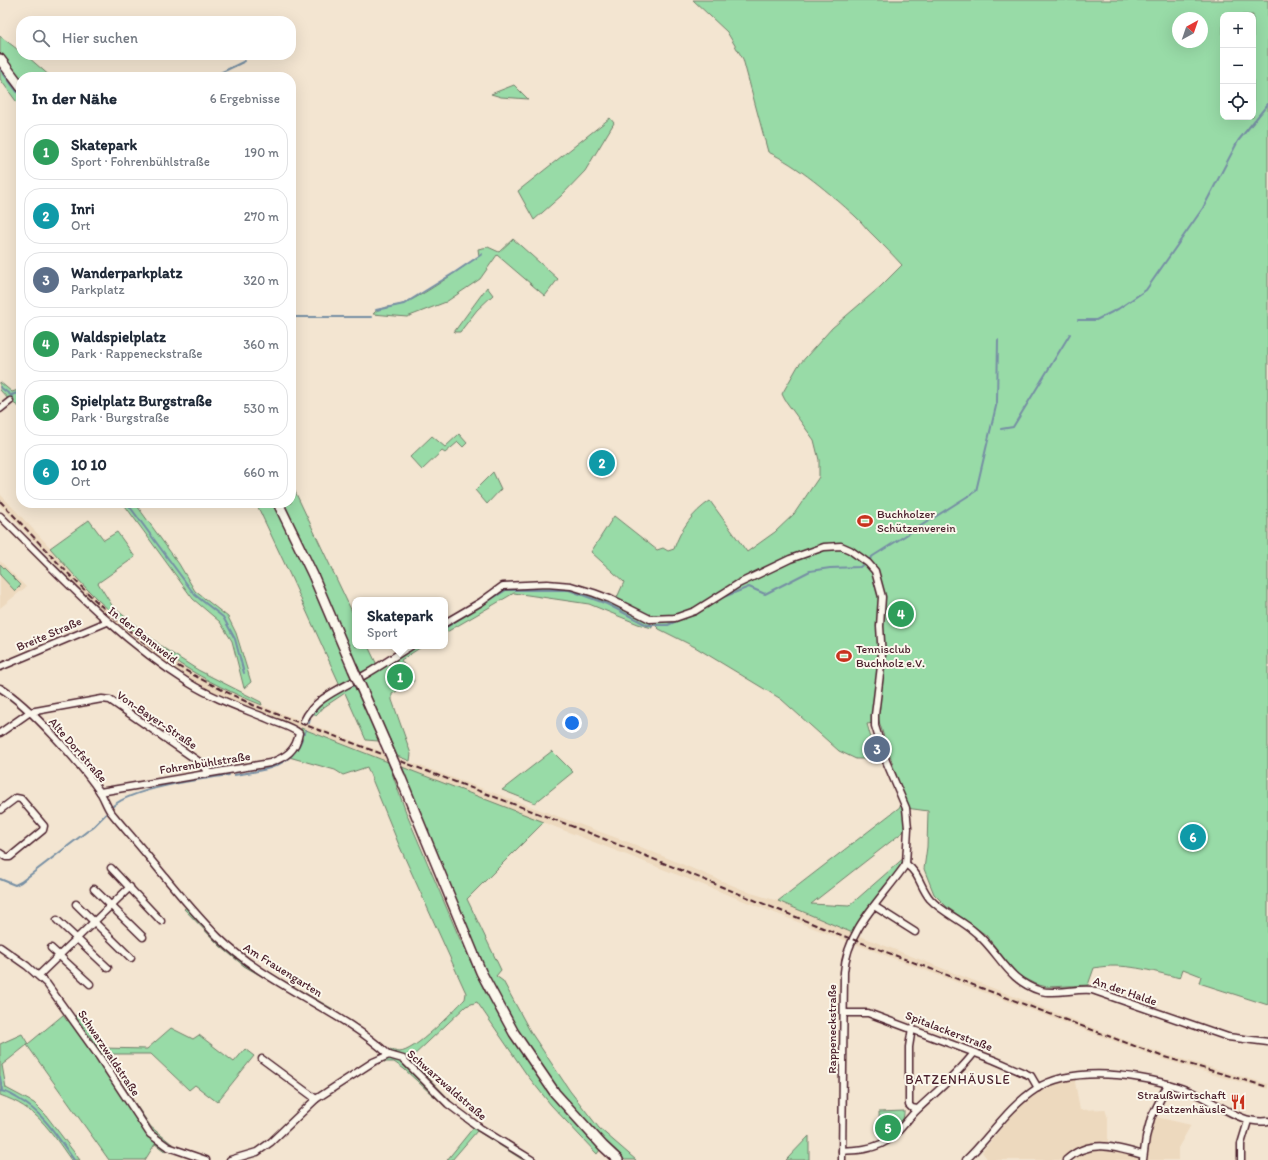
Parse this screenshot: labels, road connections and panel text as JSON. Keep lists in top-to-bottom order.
{
  "streets": {
    "street": [
      "Breite Straße",
      "In der Bannweid",
      "Von-Bayer-Straße",
      "Alte Dorfstraße",
      "Fohrenbühlstraße",
      "Am Frauengarten",
      "An der Halde",
      "Rappeneckstraße",
      "Spitalackerstraße",
      "Schwarzwaldstraße"
    ]
  },
  "crossings": [
    ["Breite Straße", "In der Bannweid"],
    ["In der Bannweid", "Fohrenbühlstraße"],
    ["Von-Bayer-Straße", "Alte Dorfstraße"],
    ["Von-Bayer-Straße", "Fohrenbühlstraße"],
    ["Alte Dorfstraße", "Fohrenbühlstraße"],
    ["Alte Dorfstraße", "Am Frauengarten"],
    ["Am Frauengarten", "Schwarzwaldstraße"],
    ["An der Halde", "Rappeneckstraße"],
    ["Rappeneckstraße", "Spitalackerstraße"]
  ],
  "districts": ["BATZENHÄUSLE"],
  "places": {
    "sports": ["Buchholzer Schützenverein", "Tennisclub Buchholz e.V."],
    "restaurant": ["Straußwirtschaft Batzenhäusle"]
  },
  "north": "top right",
  "page": {
    "map_buttons": ["+", "−"],
    "search": "Hier suchen",
    "heading": ["In der Nähe", "6 Ergebnisse"],
    "list": [
      {
        "mark": "1",
        "name": "Skatepark",
        "note": "Sport · Fohrenbühlstraße",
        "value": "190 m"
      },
      {
        "mark": "2",
        "name": "Inri",
        "note": "Ort",
        "value": "270 m"
      },
      {
        "mark": "3",
        "name": "Wanderparkplatz",
        "note": "Parkplatz",
        "value": "320 m"
      },
      {
        "mark": "4",
        "name": "Waldspielplatz",
        "note": "Park · Rappeneckstraße",
        "value": "360 m"
      },
      {
        "mark": "5",
        "name": "Spielplatz Burgstraße",
        "note": "Park · Burgstraße",
        "value": "530 m"
      },
      {
        "mark": "6",
        "name": "10 10",
        "note": "Ort",
        "value": "660 m"
      }
    ],
    "pins": [
      "2",
      "4",
      "1",
      "3",
      "6",
      "5"
    ],
    "popup": ["Skatepark", "Sport"]
  }
}
